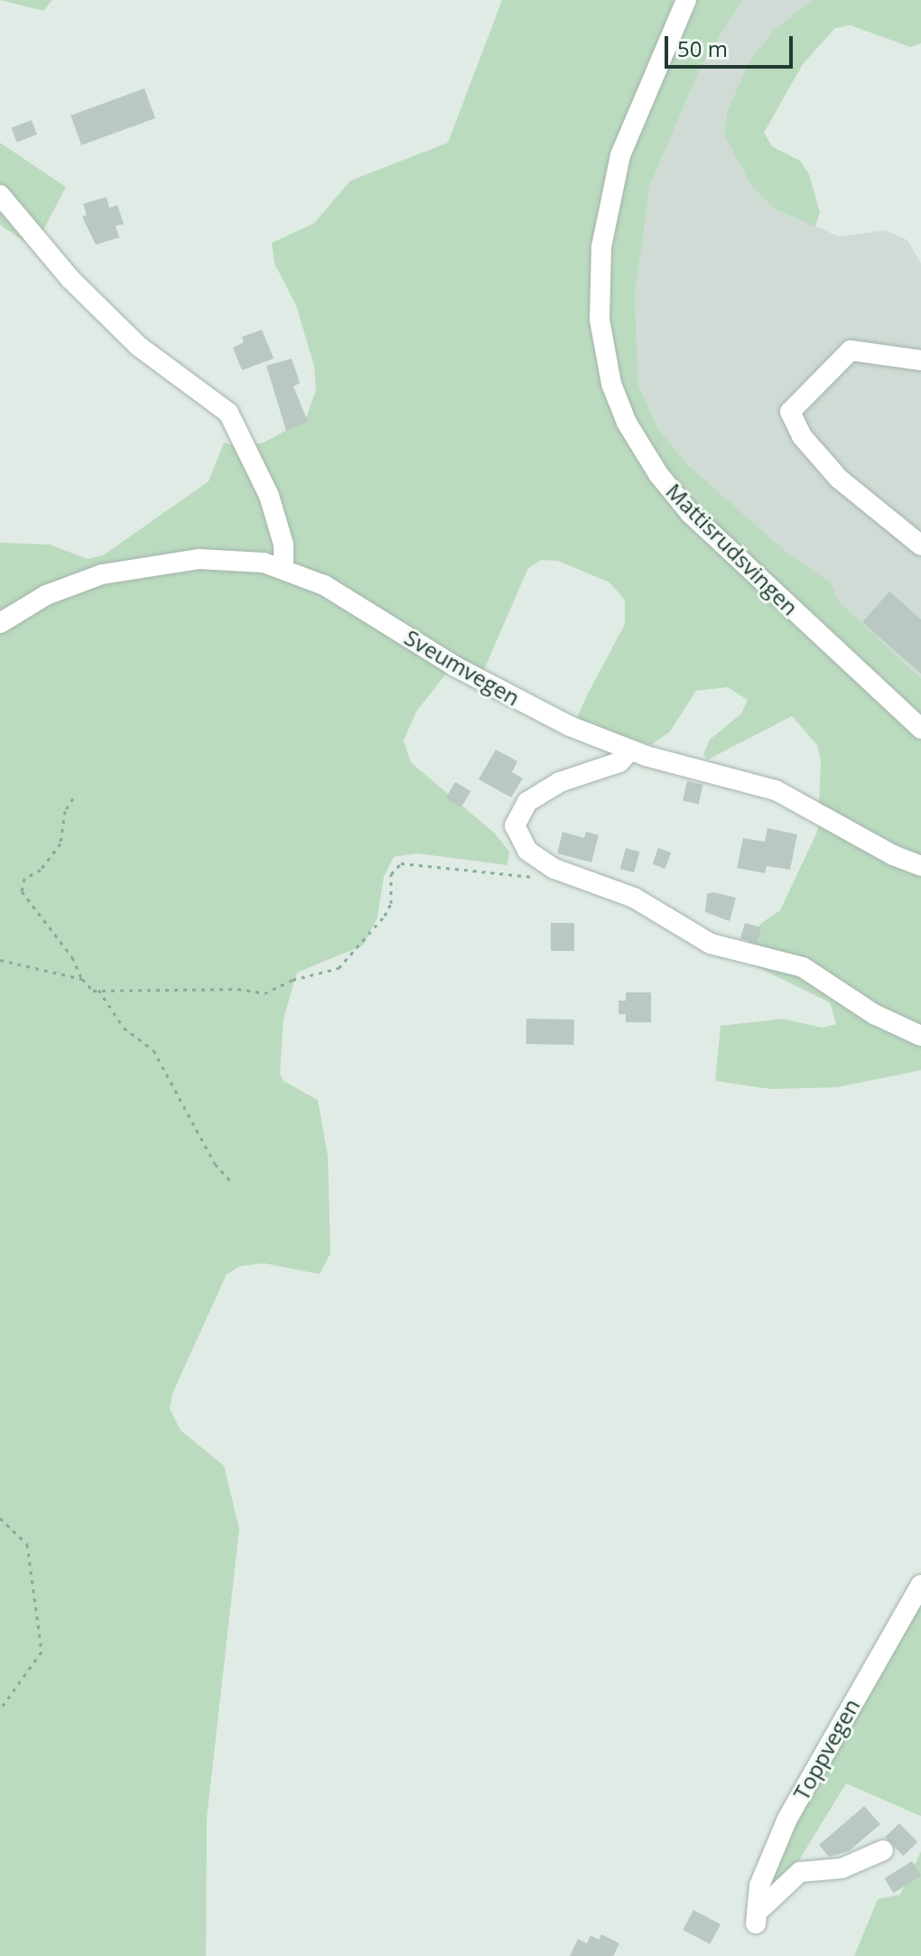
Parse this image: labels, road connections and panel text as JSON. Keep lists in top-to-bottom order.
{
  "streets": {
    "street": ["Mattisrudsvingen", "Sveumvegen", "Toppvegen"]
  },
  "scale_bar": "50 m"
}
